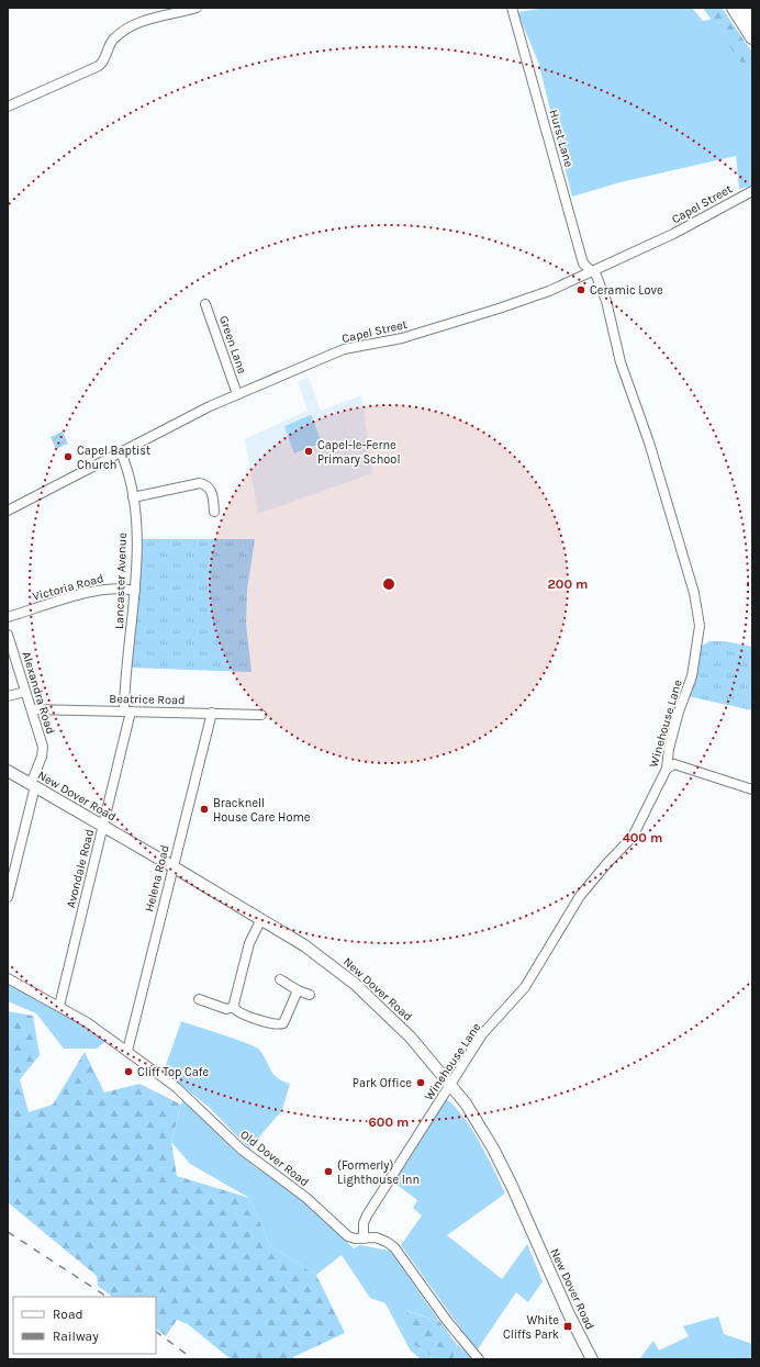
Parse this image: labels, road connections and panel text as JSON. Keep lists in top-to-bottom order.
{
  "streets": {
    "main road": ["New Dover Road"],
    "street": [
      "Hurst Lane",
      "Capel Street",
      "Green Lane",
      "Lancaster Avenue",
      "Victoria Road",
      "Alexandra Road",
      "Beatrice Road",
      "Winehouse Lane",
      "Avondale Road",
      "Helena Road",
      "Old Dover Road"
    ]
  },
  "crossings": [
    ["Hurst Lane", "Capel Street"],
    ["Hurst Lane", "Winehouse Lane"],
    ["Capel Street", "Green Lane"],
    ["Capel Street", "Lancaster Avenue"],
    ["Capel Street", "Winehouse Lane"],
    ["Lancaster Avenue", "Victoria Road"],
    ["Lancaster Avenue", "Beatrice Road"],
    ["Lancaster Avenue", "Avondale Road"],
    ["Alexandra Road", "Beatrice Road"],
    ["Alexandra Road", "New Dover Road"],
    ["Beatrice Road", "Avondale Road"],
    ["Beatrice Road", "Helena Road"],
    ["Winehouse Lane", "New Dover Road"],
    ["Winehouse Lane", "Old Dover Road"],
    ["New Dover Road", "Avondale Road"],
    ["New Dover Road", "Helena Road"],
    ["Avondale Road", "Old Dover Road"],
    ["Helena Road", "Old Dover Road"]
  ],
  "places": {
    "other": [
      "Ceramic Love",
      "Capel-le-Ferne Primary School",
      "Capel Baptist Church",
      "Bracknell House Care Home",
      "Cliff Top Cafe",
      "Park Office",
      "(Formerly) Lighthouse Inn"
    ],
    "transit": ["White Cliffs Park"]
  },
  "legend": ["Road", "Railway"],
  "rings": ["200 m", "400 m", "600 m"]
}
